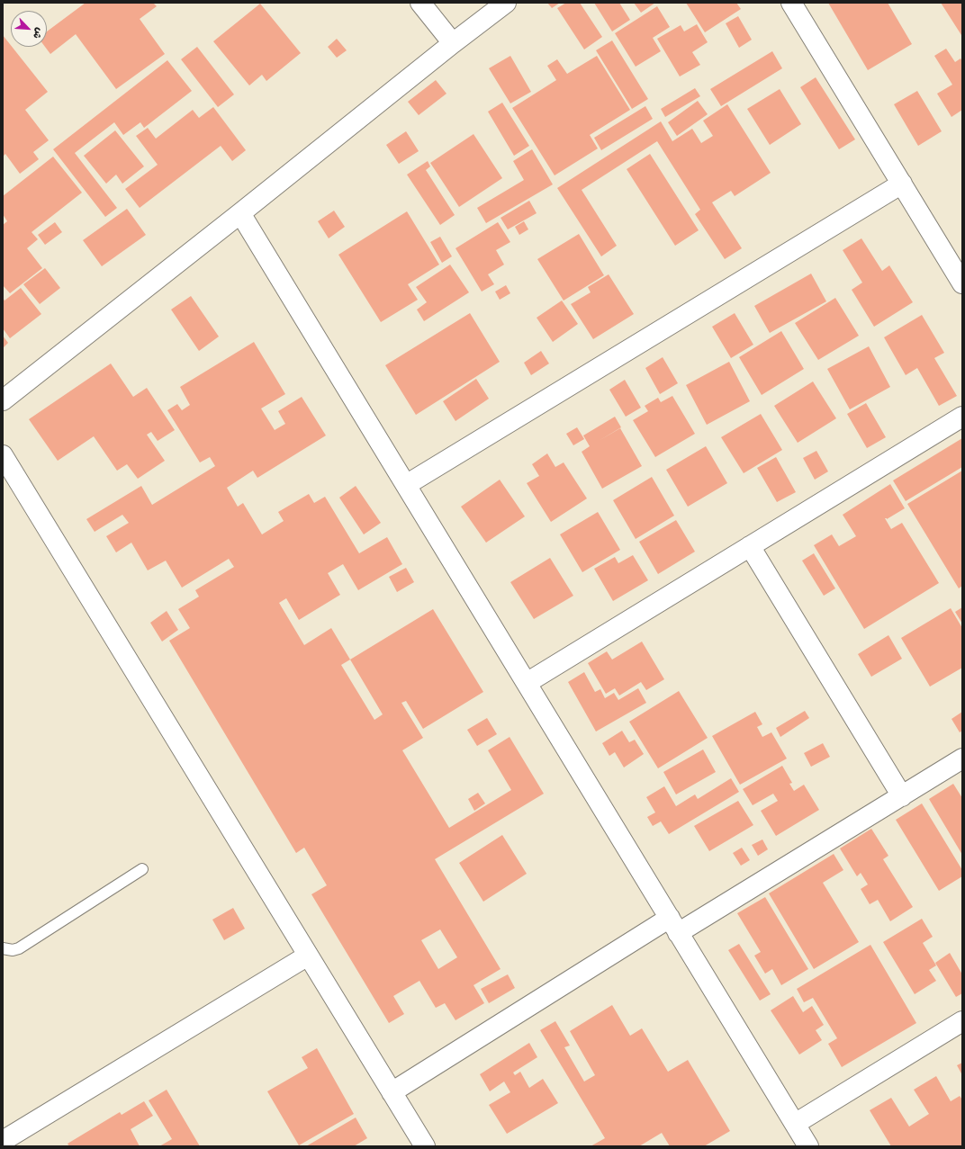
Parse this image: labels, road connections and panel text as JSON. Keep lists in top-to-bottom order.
{
  "north": "bottom right"
}
